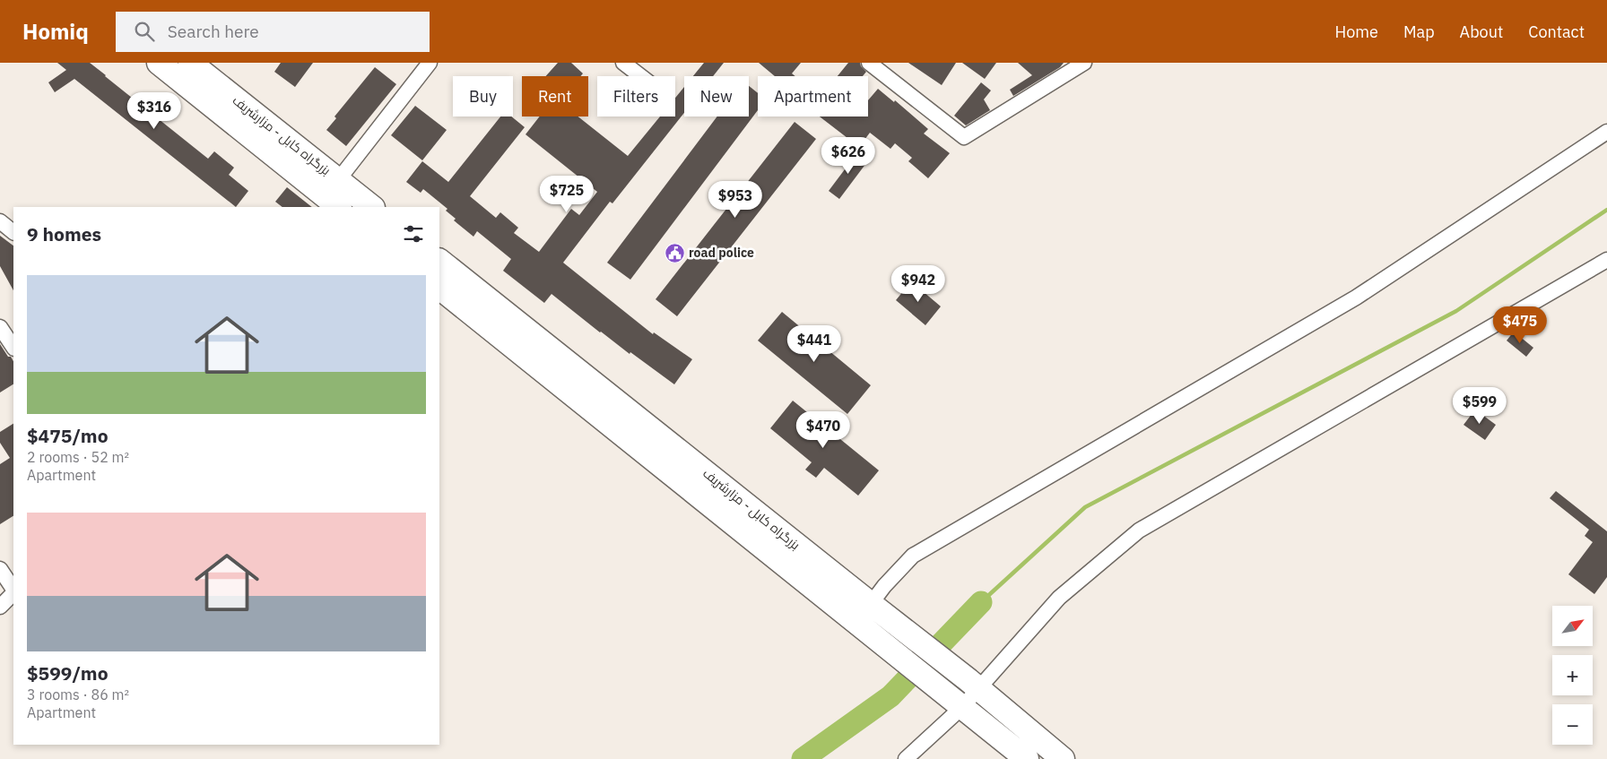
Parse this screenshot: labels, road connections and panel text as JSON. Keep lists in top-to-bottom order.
{
  "streets": {
    "highway": ["بزرگراه کابل - مزارشریف"]
  },
  "places": {
    "public building": ["road police"]
  },
  "north": "top right",
  "page": {
    "header": "Homiq",
    "search": "Search here",
    "nav": [
      "Home",
      "Map",
      "About",
      "Contact"
    ],
    "chip": [
      "Buy",
      "Rent",
      "Filters",
      "New",
      "Apartment"
    ],
    "price": [
      "$316",
      "$626",
      "$725",
      "$953",
      "$942",
      "$475",
      "$441",
      "$599",
      "$470"
    ],
    "heading": "9 homes",
    "list": [
      {
        "name": "$475/mo",
        "note": "2 rooms · 52 m² · Apartment"
      },
      {
        "name": "$599/mo",
        "note": "3 rooms · 86 m² · Apartment"
      }
    ],
    "map_buttons": ["+", "−"]
  }
}
